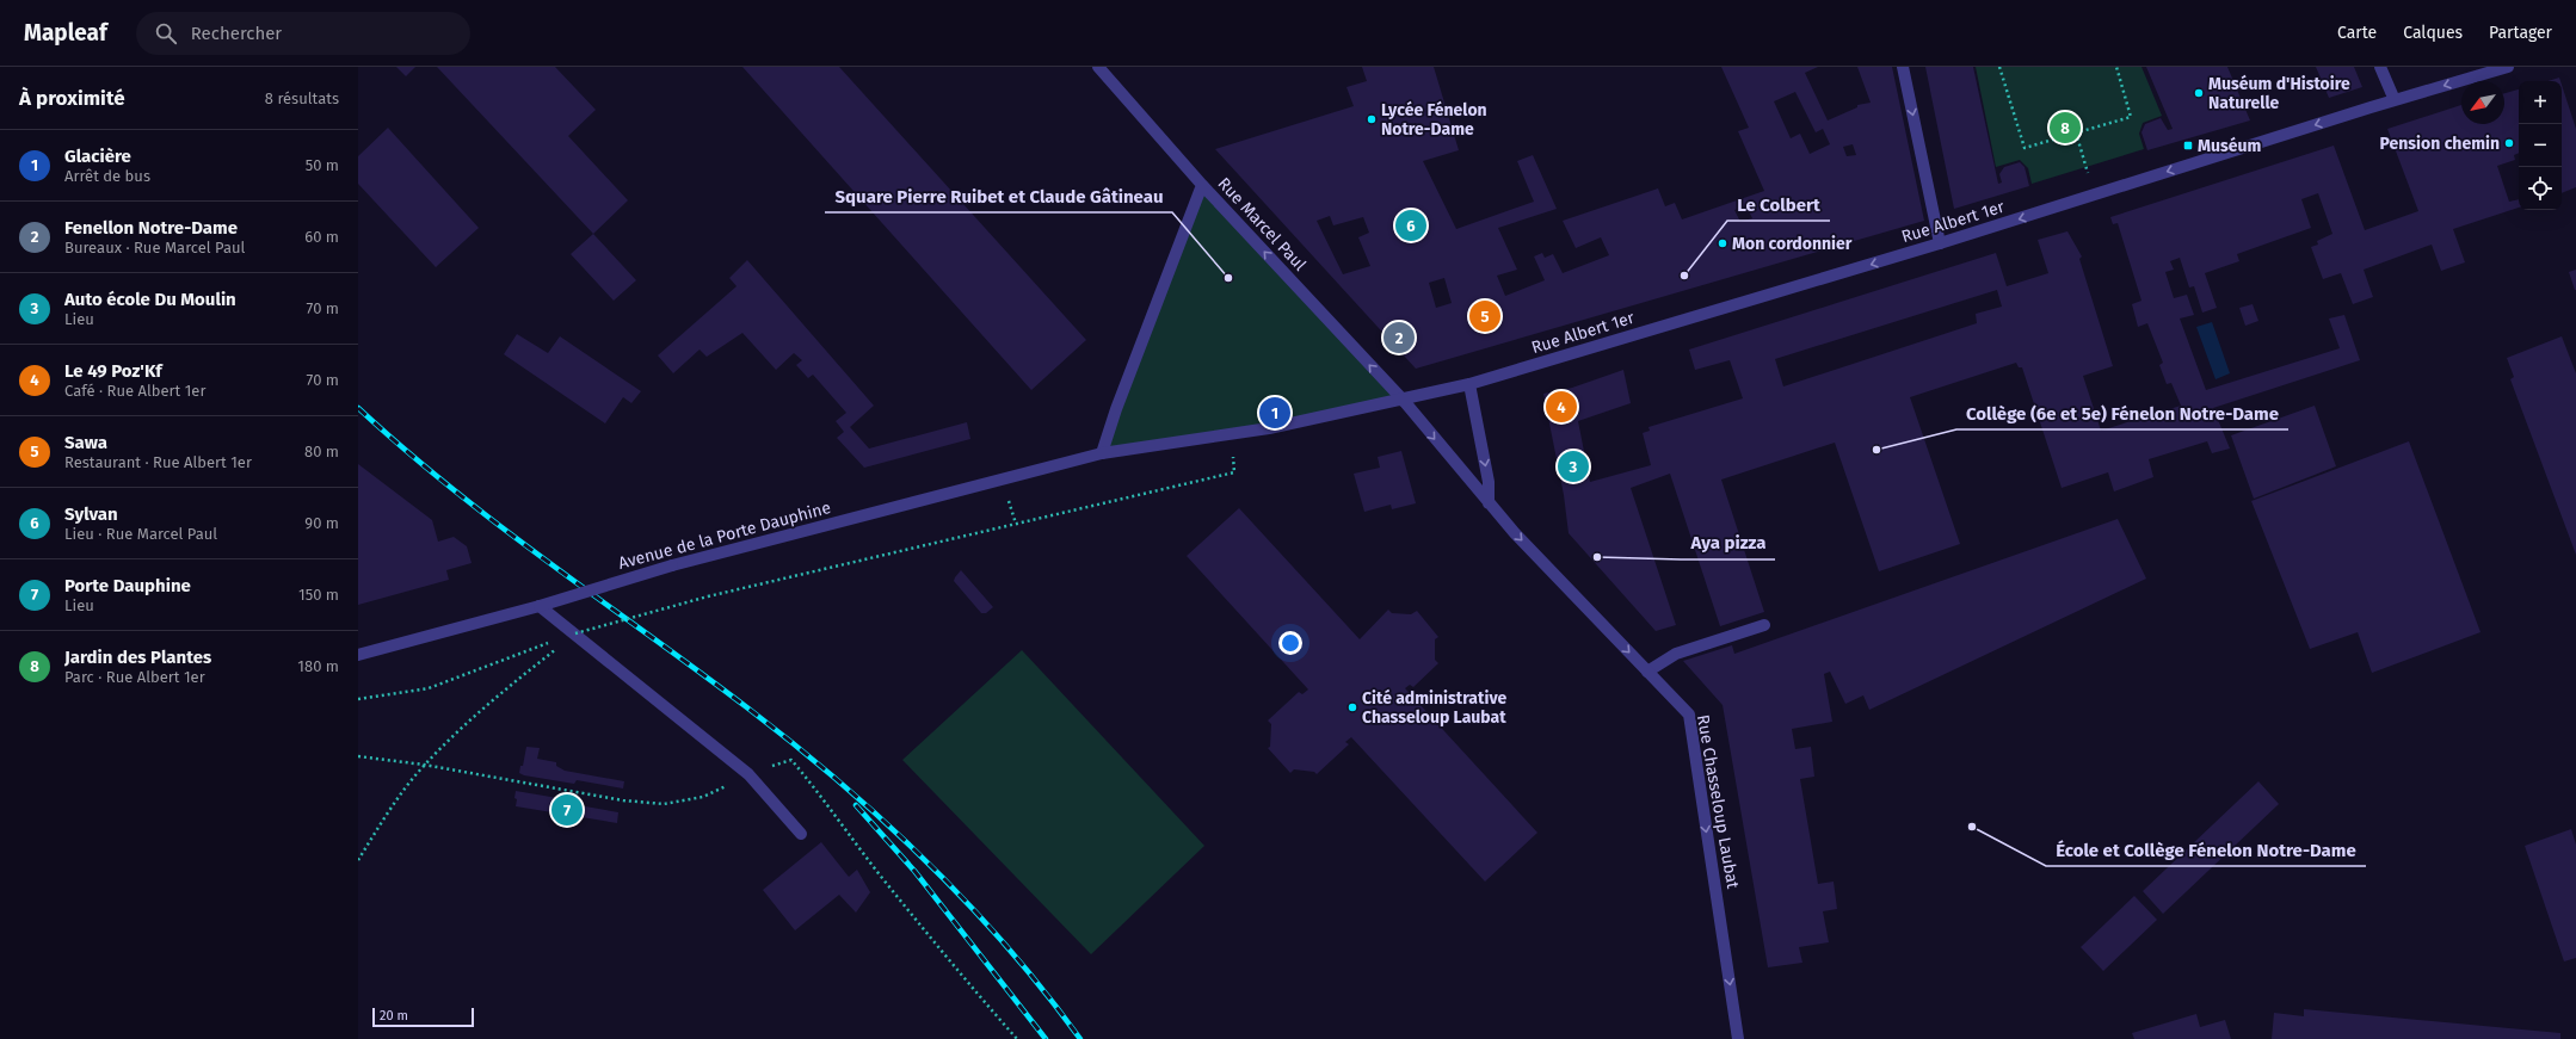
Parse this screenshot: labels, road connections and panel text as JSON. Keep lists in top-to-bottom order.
{
  "streets": {
    "street": [
      "Rue Albert 1er",
      "Rue Marcel Paul",
      "Avenue de la Porte Dauphine",
      "Rue Chasseloup Laubat"
    ]
  },
  "crossings": [
    ["Rue Albert 1er", "Rue Marcel Paul"],
    ["Rue Albert 1er", "Avenue de la Porte Dauphine"],
    ["Rue Albert 1er", "Rue Chasseloup Laubat"],
    ["Rue Marcel Paul", "Avenue de la Porte Dauphine"],
    ["Rue Marcel Paul", "Rue Chasseloup Laubat"],
    ["Avenue de la Porte Dauphine", "Rue Chasseloup Laubat"]
  ],
  "one_way": ["Rue Albert 1er", "Rue Marcel Paul", "Rue Chasseloup Laubat"],
  "places": {
    "other": [
      "Muséum d'Histoire Naturelle",
      "Lycée Fénelon Notre-Dame",
      "Pension chemin",
      "Mon cordonnier",
      "Le Colbert",
      "Square Pierre Ruibet et Claude Gâtineau",
      "Collège (6e et 5e) Fénelon Notre-Dame",
      "Aya pizza",
      "Cité administrative Chasseloup Laubat",
      "École et Collège Fénelon Notre-Dame"
    ],
    "transit": ["Muséum"]
  },
  "scale_bar": "20 m",
  "north": "bottom left",
  "page": {
    "header": "Mapleaf",
    "search": "Rechercher",
    "nav": ["Carte", "Calques", "Partager"],
    "heading": ["À proximité", "8 résultats"],
    "map_buttons": ["+", "−"],
    "pins": [
      "8",
      "6",
      "5",
      "2",
      "4",
      "1",
      "3",
      "7"
    ],
    "list": [
      {
        "mark": "1",
        "name": "Glacière",
        "note": "Arrêt de bus",
        "value": "50 m"
      },
      {
        "mark": "2",
        "name": "Fenellon Notre-Dame",
        "note": "Bureaux · Rue Marcel Paul",
        "value": "60 m"
      },
      {
        "mark": "3",
        "name": "Auto école Du Moulin",
        "note": "Lieu",
        "value": "70 m"
      },
      {
        "mark": "4",
        "name": "Le 49 Poz'Kf",
        "note": "Café · Rue Albert 1er",
        "value": "70 m"
      },
      {
        "mark": "5",
        "name": "Sawa",
        "note": "Restaurant · Rue Albert 1er",
        "value": "80 m"
      },
      {
        "mark": "6",
        "name": "Sylvan",
        "note": "Lieu · Rue Marcel Paul",
        "value": "90 m"
      },
      {
        "mark": "7",
        "name": "Porte Dauphine",
        "note": "Lieu",
        "value": "150 m"
      },
      {
        "mark": "8",
        "name": "Jardin des Plantes",
        "note": "Parc · Rue Albert 1er",
        "value": "180 m"
      }
    ],
    "scale": "20 m"
  }
}
